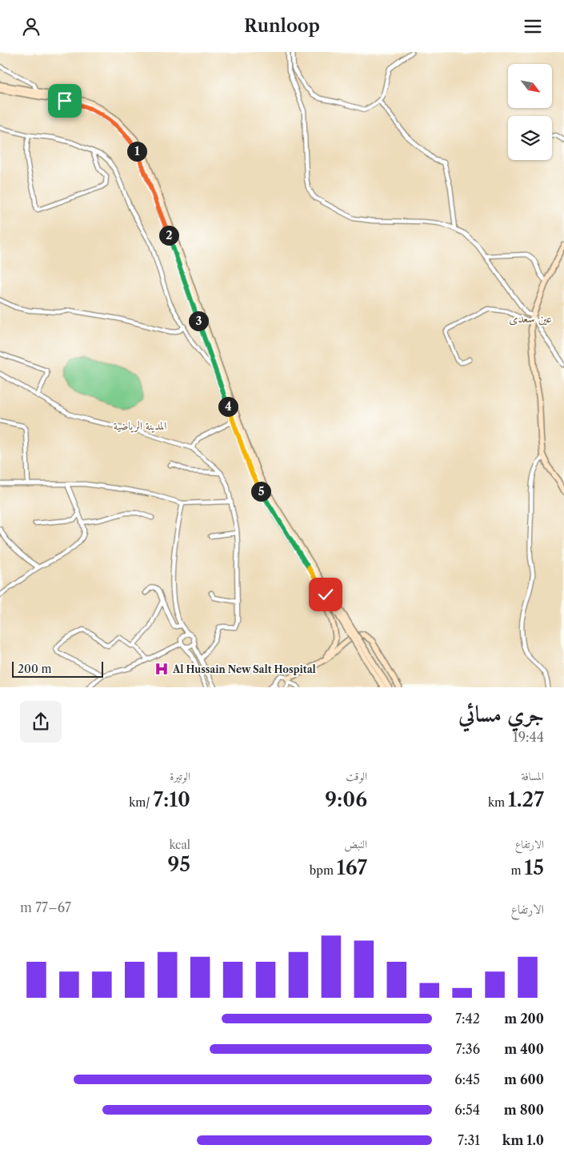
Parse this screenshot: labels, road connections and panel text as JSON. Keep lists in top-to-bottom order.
{
  "districts": ["عين سعدى", "المدينة الرياضية"],
  "places": {
    "hospital": ["Al Hussain New Salt Hospital"]
  },
  "scale_bar": "200 m",
  "north": "bottom right",
  "page": {
    "header": "Runloop",
    "pins": [
      "1",
      "2",
      "3",
      "4",
      "5"
    ],
    "scale": "200 m",
    "heading": ["جري مسائي", "19:44"],
    "stats": [
      ["المسافة", "1.27 km"],
      ["الوقت", "9:06"],
      ["الوتيرة", "7:10 /km"],
      ["الارتفاع", "15 m"],
      ["النبض", "167 bpm"],
      ["kcal", "95"]
    ],
    "chart": ["الارتفاع", "67–77 m"],
    "list": [
      {
        "name": "200 m",
        "note": "7:42"
      },
      {
        "name": "400 m",
        "note": "7:36"
      },
      {
        "name": "600 m",
        "note": "6:45"
      },
      {
        "name": "800 m",
        "note": "6:54"
      },
      {
        "name": "1.0 km",
        "note": "7:31"
      }
    ]
  }
}
